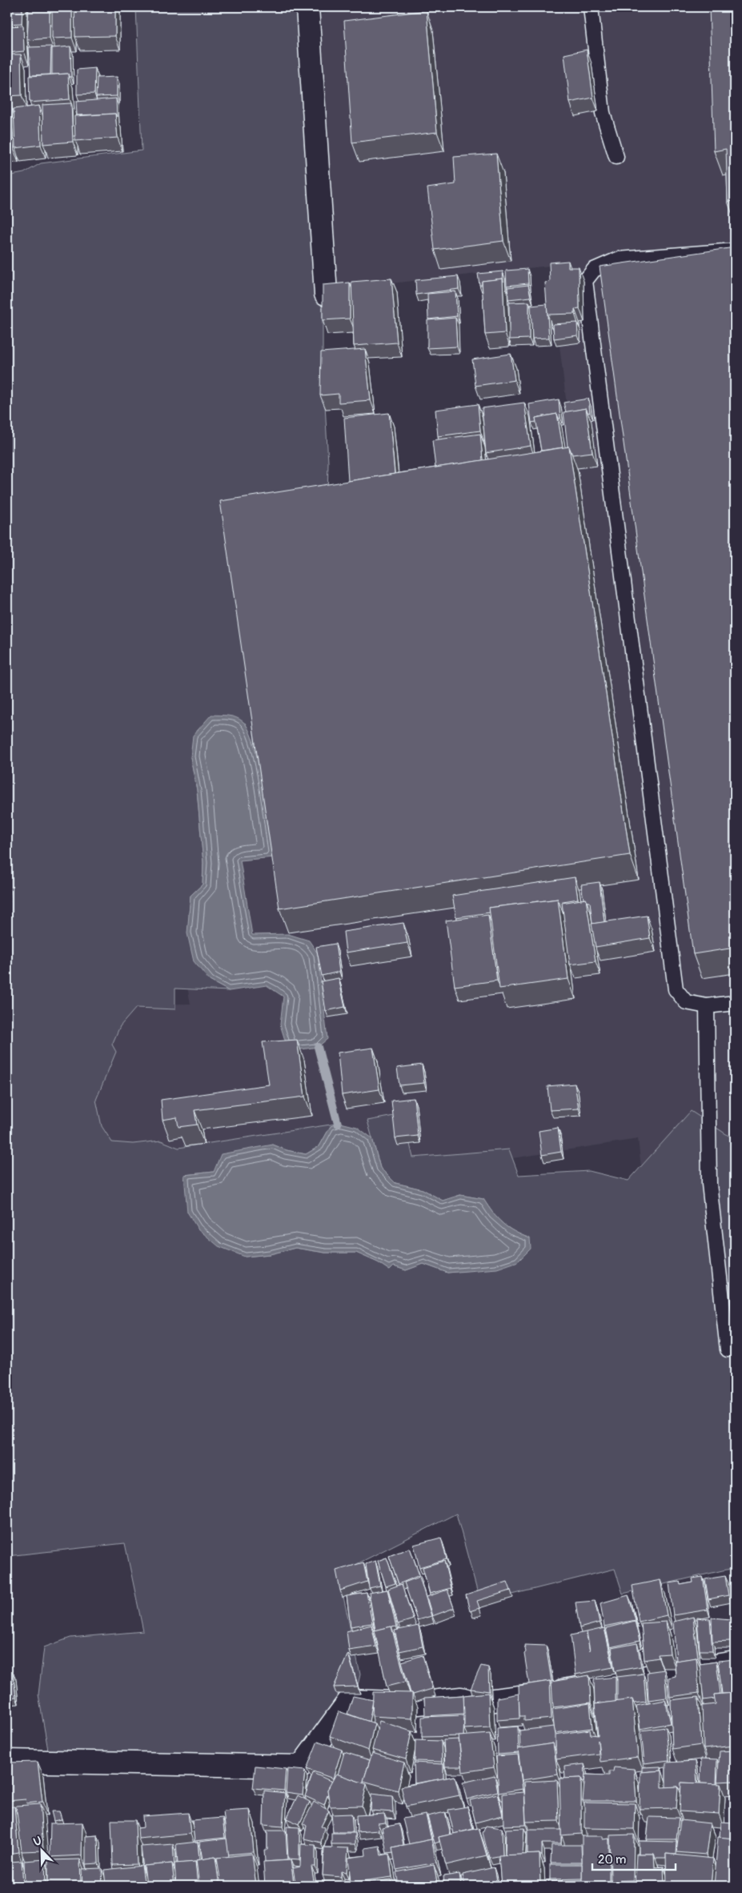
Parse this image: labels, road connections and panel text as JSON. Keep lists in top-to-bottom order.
{
  "scale_bar": "20 m",
  "north": "top left"
}
